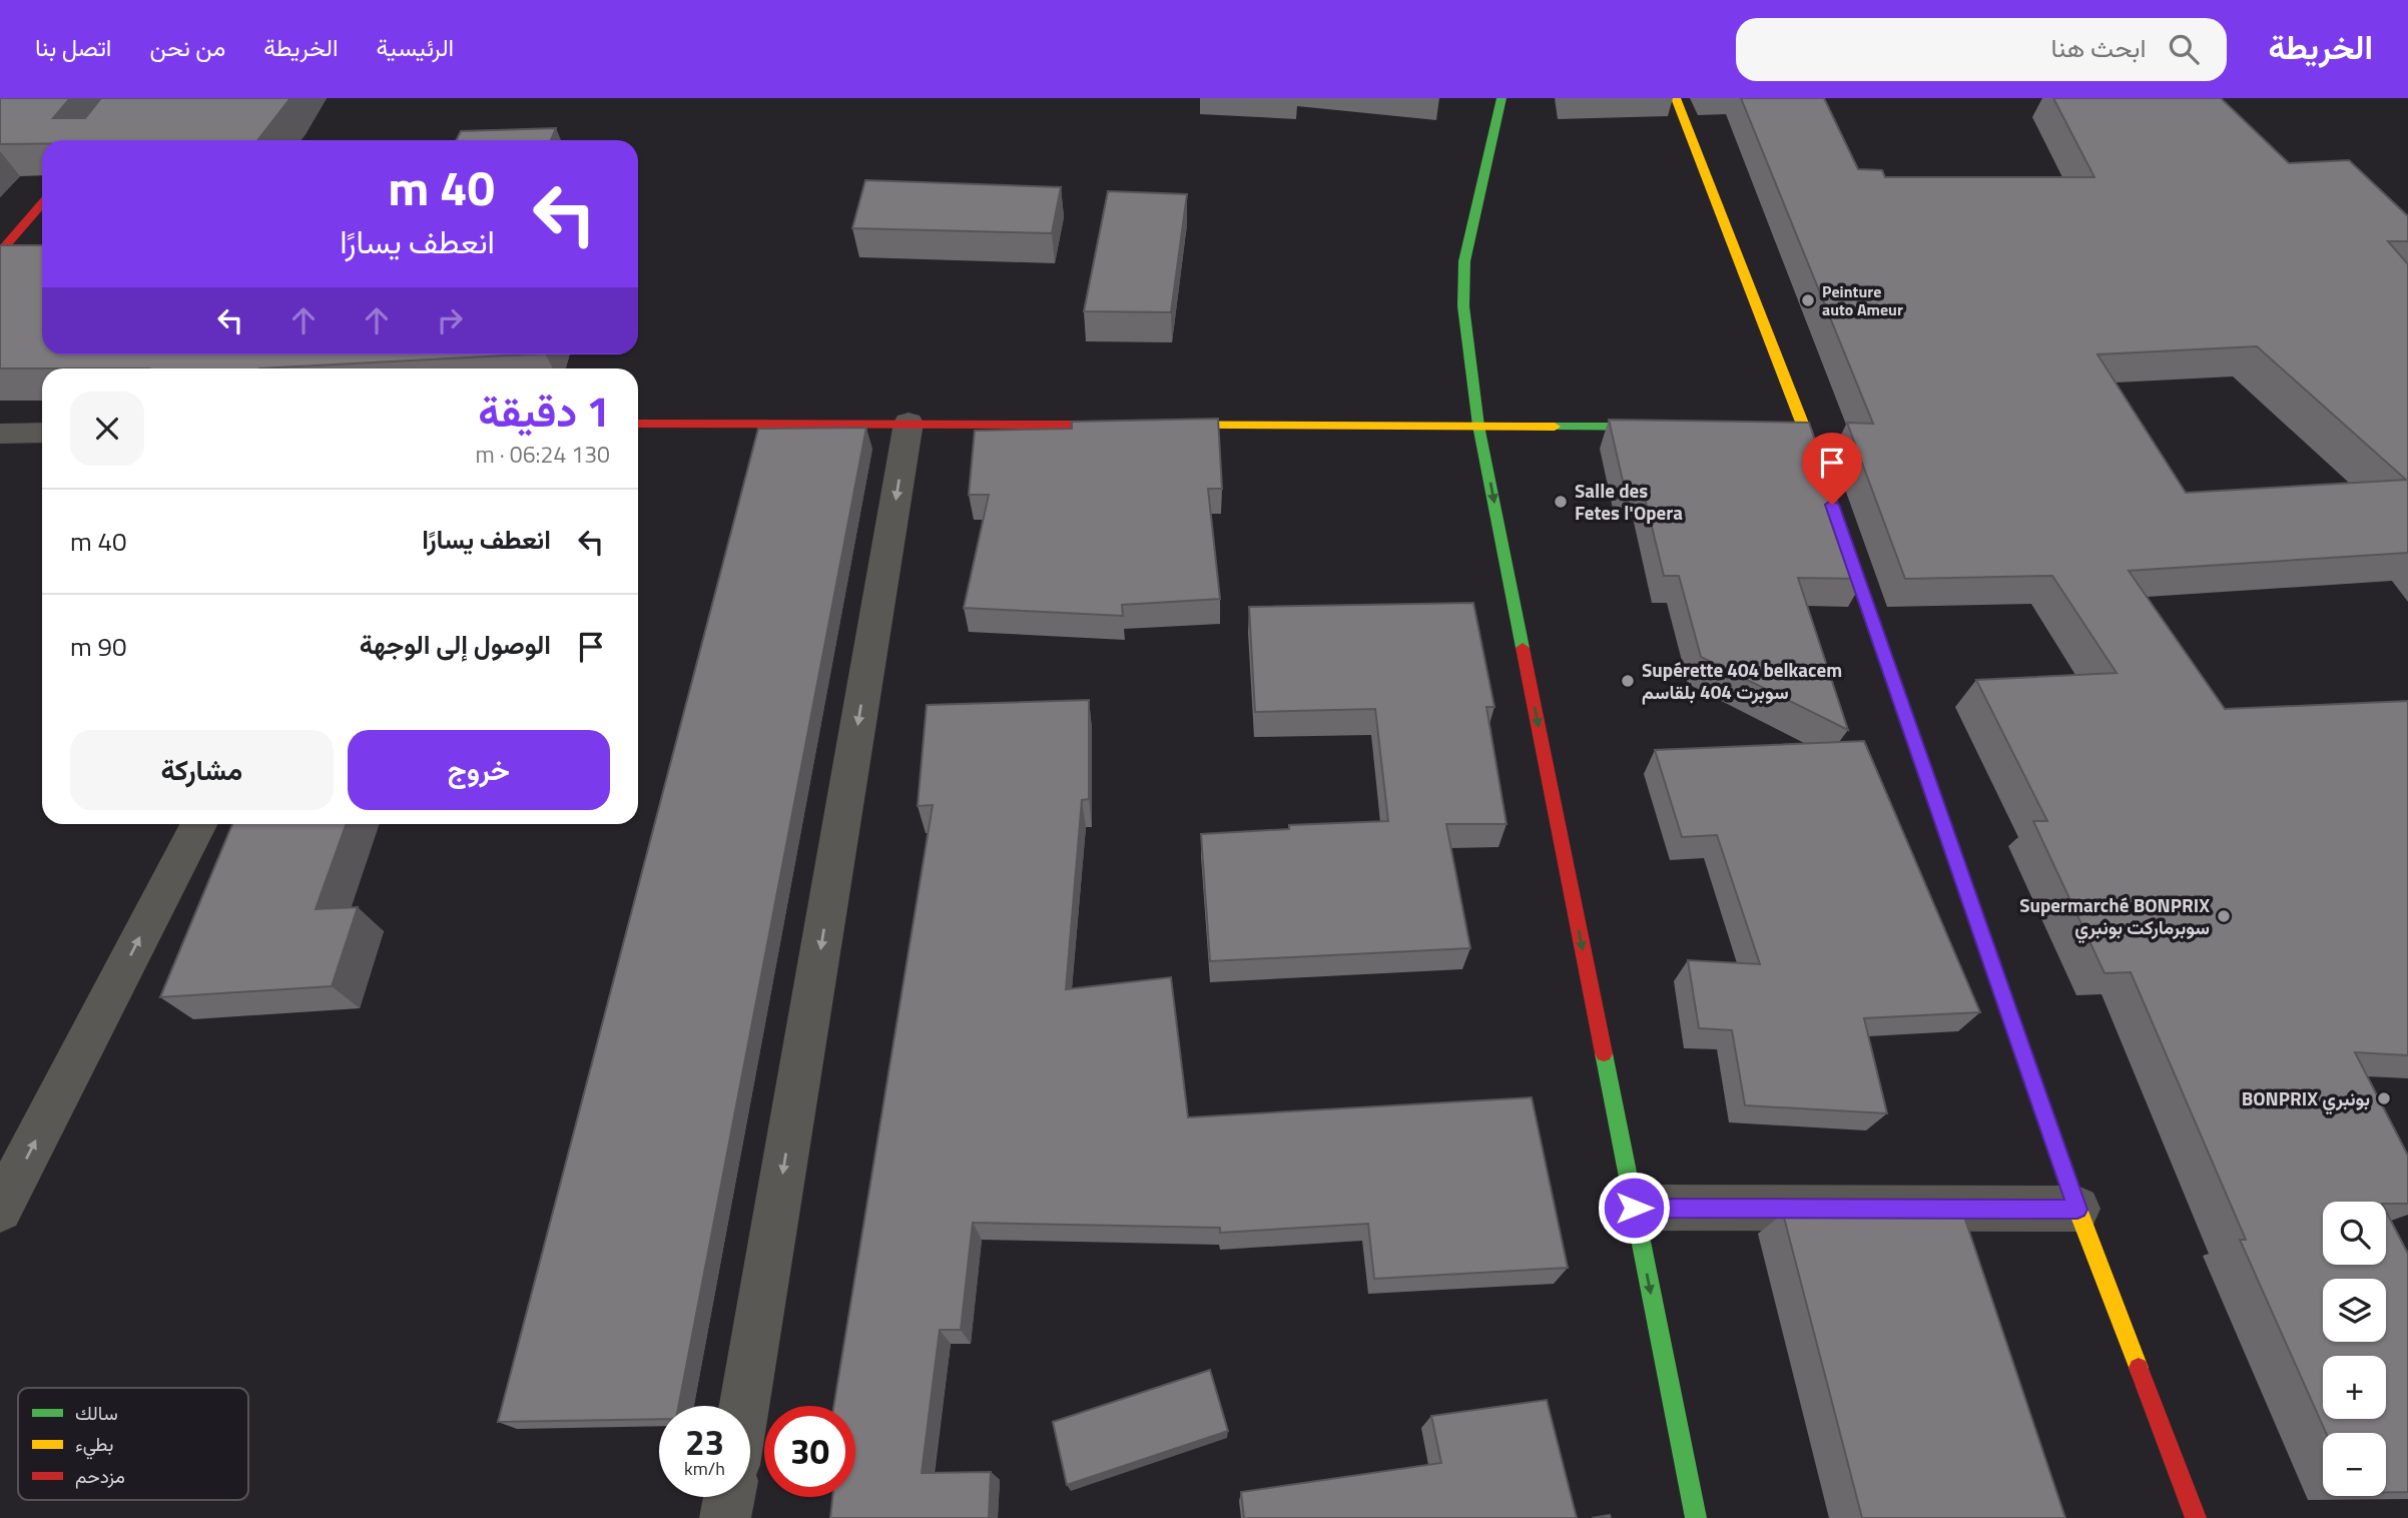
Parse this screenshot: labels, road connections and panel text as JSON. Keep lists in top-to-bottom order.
{
  "places": [
    "Peinture auto Ameur",
    "Salle des Fetes l'Opera",
    "Supérette 404 belkacem سوبرت 404 بلقاسم",
    "Supermarché BONPRIX سوبرماركت بونبري",
    "BONPRIX بونبري"
  ],
  "legend": ["سالك", "بطيء", "مزدحم"],
  "page": {
    "header": "الخريطة",
    "search": "ابحث هنا",
    "nav": [
      "الرئيسية",
      "الخريطة",
      "من نحن",
      "اتصل بنا"
    ],
    "turn": ["40 m", "انعطف يسارًا"],
    "heading": ["1 دقيقة", "130 m · 06:24"],
    "list": [
      {
        "name": "انعطف يسارًا",
        "value": "40 m"
      },
      {
        "name": "الوصول إلى الوجهة",
        "value": "90 m"
      }
    ],
    "buttons": ["خروج", "مشاركة"],
    "map_buttons": ["+", "−"],
    "speed": "23 km/h",
    "limit": "30"
  }
}
